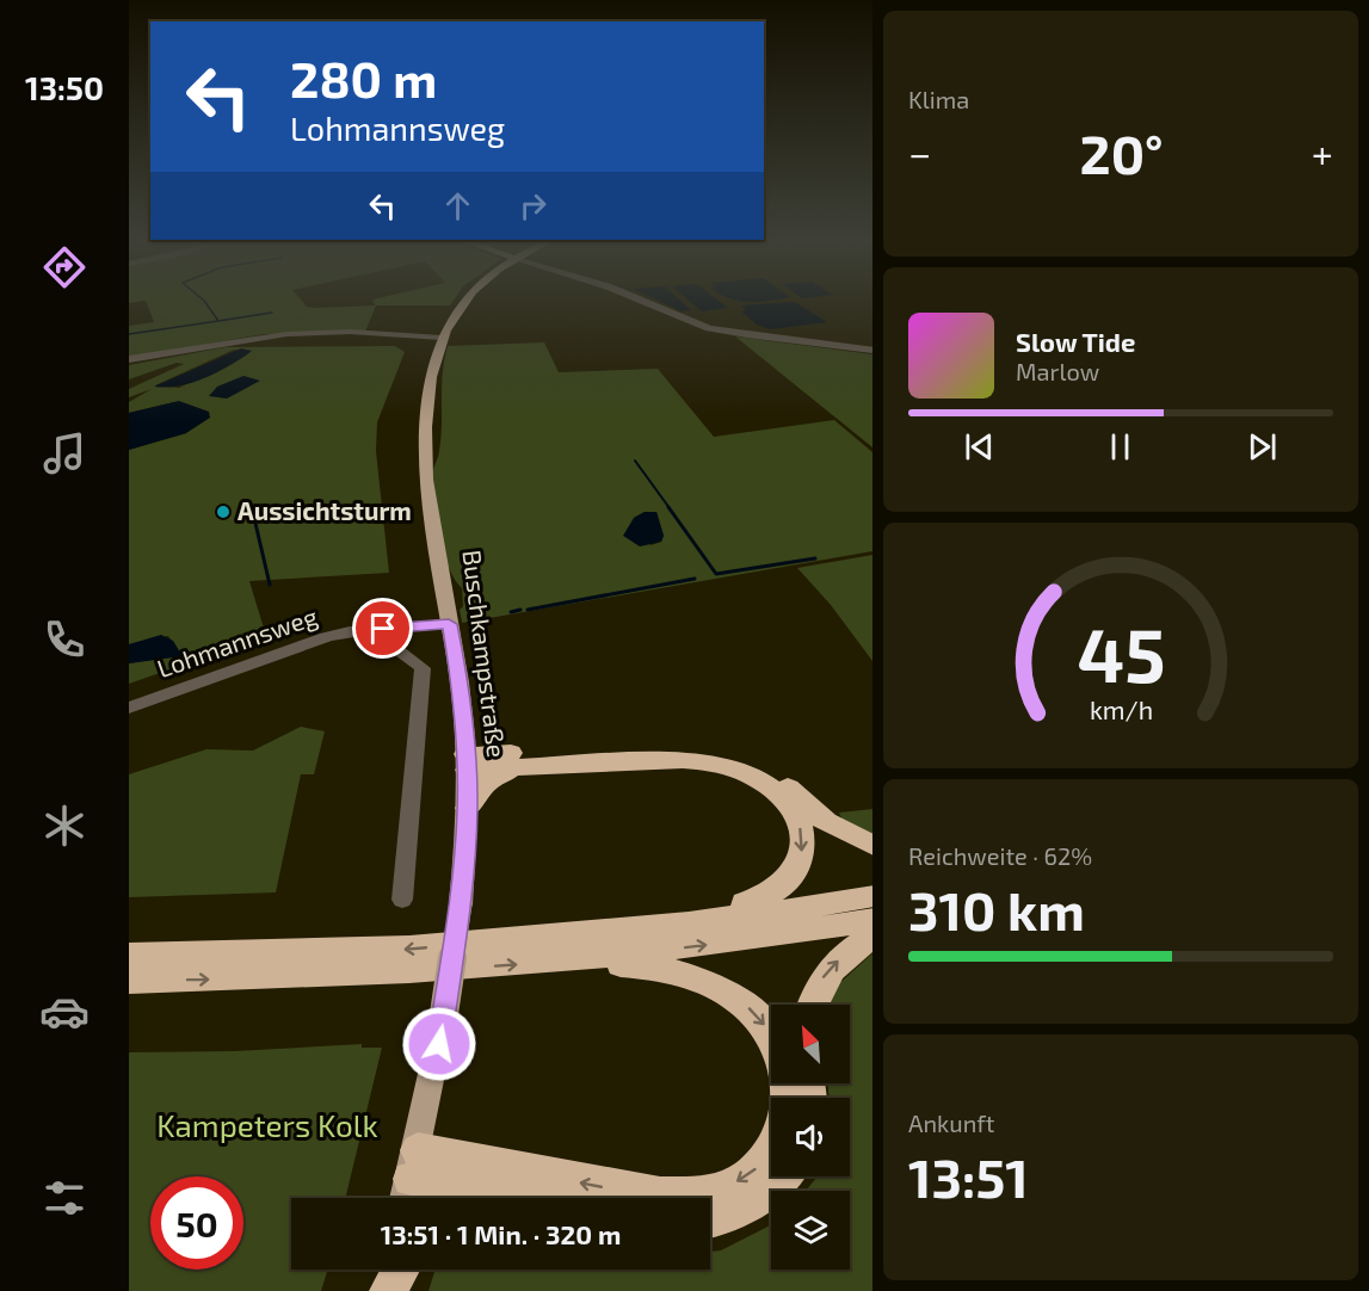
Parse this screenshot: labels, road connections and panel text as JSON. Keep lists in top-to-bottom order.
{
  "streets": {
    "main road": ["Buschkampstraße"],
    "street": ["Lohmannsweg"]
  },
  "crossings": [
    ["Lohmannsweg", "Buschkampstraße"]
  ],
  "parks": ["Kampeters Kolk"],
  "places": ["Aussichtsturm"],
  "north": "top left",
  "page": {
    "tabs": "13:50",
    "tile": [
      "Klima",
      ["Reichweite · 62%", "310 km"],
      ["Ankunft", "13:51"]
    ],
    "turn": ["280 m", "Lohmannsweg"],
    "heat": ["−", "20°", "+"],
    "song": ["Slow Tide", "Marlow"],
    "limit": "50",
    "trip": "13:51 · 1 Min. · 320 m",
    "gauge": ["45", "km/h"]
  }
}
